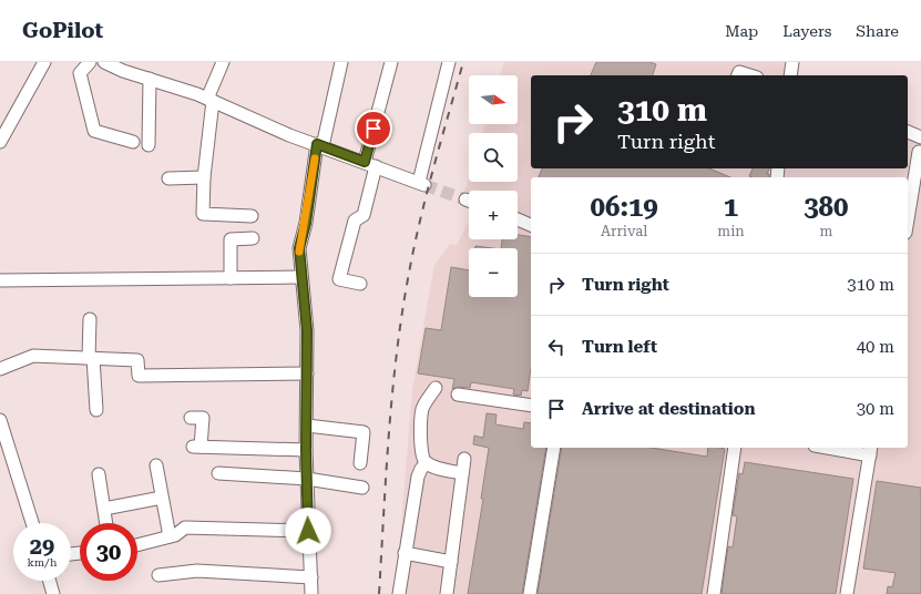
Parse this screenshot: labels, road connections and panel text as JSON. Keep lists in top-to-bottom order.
{
  "north": "right",
  "page": {
    "header": "GoPilot",
    "nav": ["Map", "Layers", "Share"],
    "map_buttons": ["+", "−"],
    "turn": ["310 m", "Turn right"],
    "eta": [
      "06:19",
      "Arrival",
      "1",
      "min",
      "380",
      "m"
    ],
    "list": [
      {
        "name": "Turn right",
        "value": "310 m"
      },
      {
        "name": "Turn left",
        "value": "40 m"
      },
      {
        "name": "Arrive at destination",
        "value": "30 m"
      }
    ],
    "speed": "29 km/h",
    "limit": "30"
  }
}
